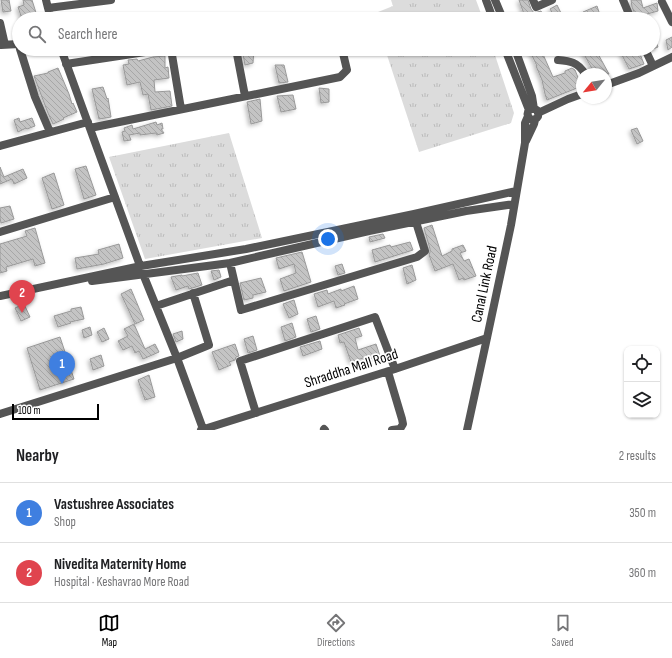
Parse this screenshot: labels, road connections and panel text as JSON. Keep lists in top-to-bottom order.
{
  "streets": {
    "street": ["Canal Link Road", "Shraddha Mall Road"]
  },
  "crossings": [
    ["Canal Link Road", "Shraddha Mall Road"]
  ],
  "scale_bar": "100 m",
  "north": "bottom left",
  "page": {
    "search": "Search here",
    "pins": ["2", "1"],
    "scale": "100 m",
    "heading": ["Nearby", "2 results"],
    "list": [
      {
        "mark": "1",
        "name": "Vastushree Associates",
        "note": "Shop",
        "value": "350 m"
      },
      {
        "mark": "2",
        "name": "Nivedita Maternity Home",
        "note": "Hospital · Keshavrao More Road",
        "value": "360 m"
      }
    ],
    "nav": ["Map", "Directions", "Saved"]
  }
}
